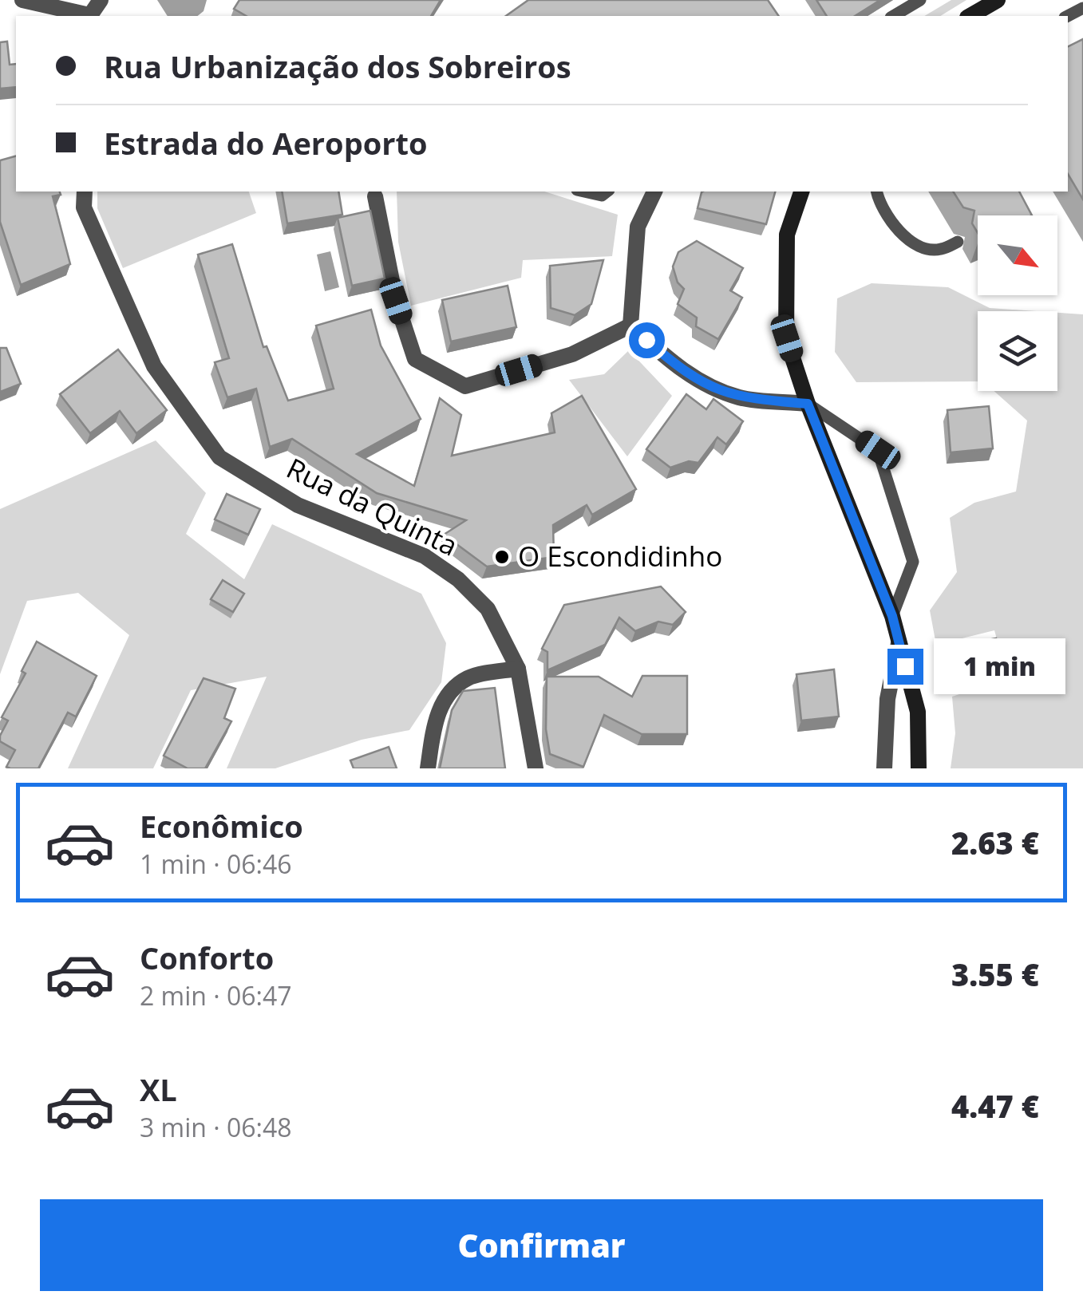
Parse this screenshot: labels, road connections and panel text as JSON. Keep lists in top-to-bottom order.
{
  "streets": {
    "street": ["Rua da Quinta"]
  },
  "places": ["O Escondidinho"],
  "north": "bottom right",
  "page": {
    "banner": ["Rua Urbanização dos Sobreiros", "Estrada do Aeroporto"],
    "bubble": "1 min",
    "list": [
      {
        "name": "Econômico",
        "note": "1 min · 06:46",
        "value": "2.63 €"
      },
      {
        "name": "Conforto",
        "note": "2 min · 06:47",
        "value": "3.55 €"
      },
      {
        "name": "XL",
        "note": "3 min · 06:48",
        "value": "4.47 €"
      }
    ],
    "buttons": "Confirmar"
  }
}
